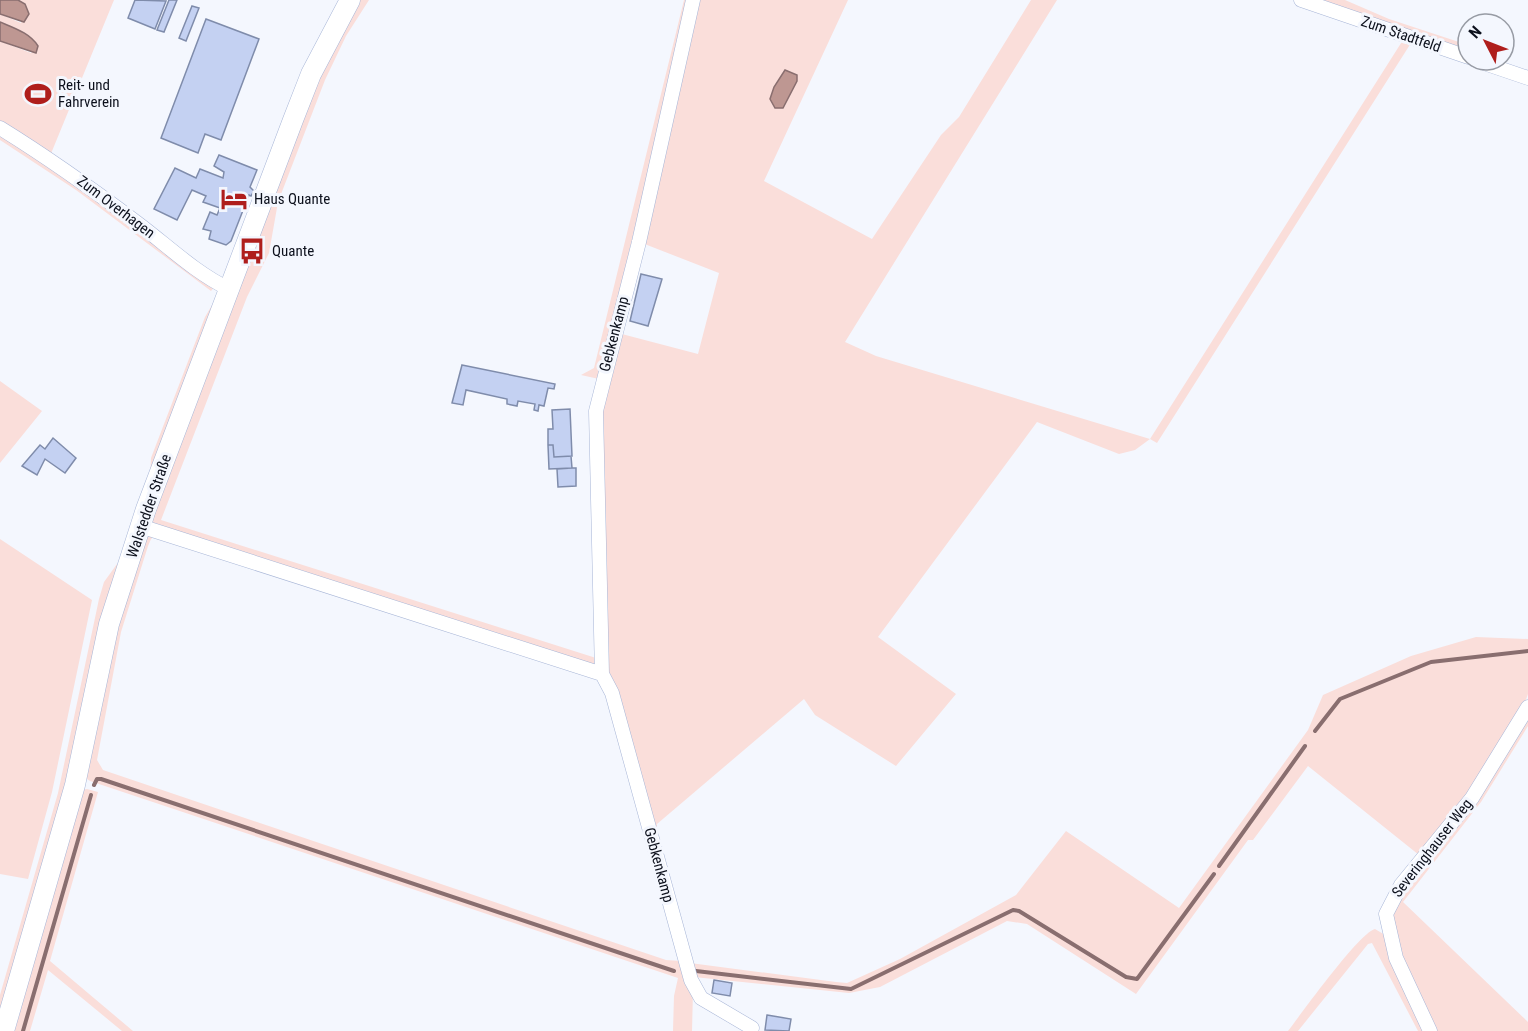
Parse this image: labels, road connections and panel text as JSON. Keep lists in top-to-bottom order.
{
  "streets": {
    "main road": ["Walstedder Straße"],
    "street": [
      "Zum Stadtfeld",
      "Zum Overhagen",
      "Gebkenkamp",
      "Severinghauser Weg"
    ]
  },
  "crossings": [
    ["Zum Overhagen", "Walstedder Straße"]
  ],
  "places": {
    "sports": ["Reit- und Fahrverein"],
    "hotel": ["Haus Quante"],
    "bus stop": ["Quante"]
  },
  "north": "top left"
}
